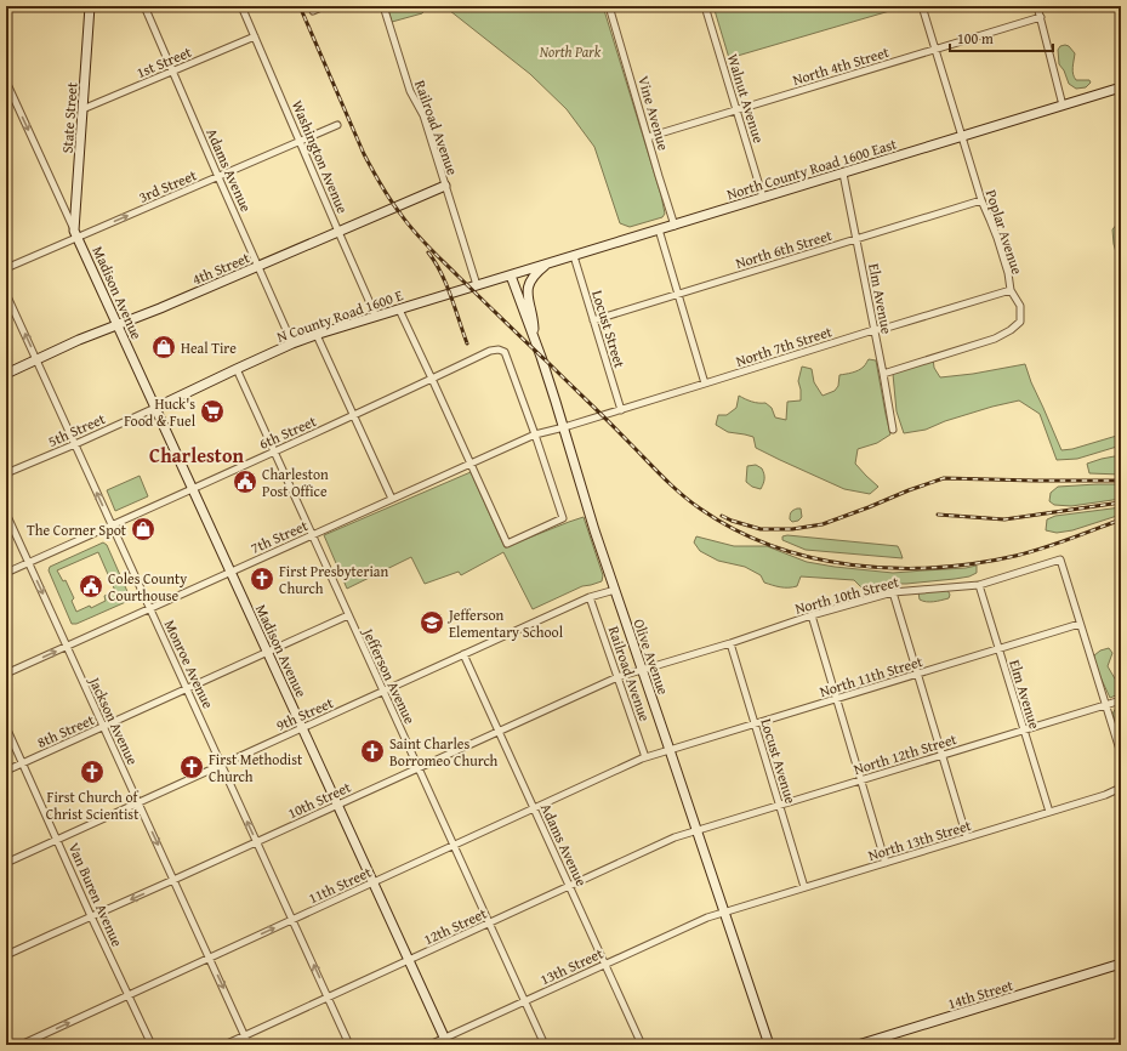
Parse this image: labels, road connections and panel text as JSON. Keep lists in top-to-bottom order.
{
  "streets": {
    "street": [
      "1st Street",
      "North 4th Street",
      "Walnut Avenue",
      "Vine Avenue",
      "State Street",
      "Railroad Avenue",
      "Washington Avenue",
      "North County Road 1600 East",
      "Adams Avenue",
      "3rd Street",
      "Poplar Avenue",
      "North 6th Street",
      "4th Street",
      "Madison Avenue",
      "Elm Avenue",
      "N County Road 1600 E",
      "Locust Street",
      "North 7th Street",
      "5th Street",
      "6th Street",
      "7th Street",
      "North 10th Street",
      "Olive Avenue",
      "Monroe Avenue",
      "Jefferson Avenue",
      "North 11th Street",
      "9th Street",
      "Jackson Avenue",
      "8th Street",
      "North 12th Street",
      "Locust Avenue",
      "10th Street",
      "North 13th Street",
      "11th Street",
      "Van Buren Avenue",
      "12th Street",
      "13th Street",
      "14th Street"
    ]
  },
  "crossings": [
    ["1st Street", "State Street"],
    ["1st Street", "Washington Avenue"],
    ["1st Street", "Adams Avenue"],
    ["North 4th Street", "Walnut Avenue"],
    ["North 4th Street", "Vine Avenue"],
    ["North 4th Street", "Poplar Avenue"],
    ["Walnut Avenue", "North County Road 1600 East"],
    ["Vine Avenue", "North County Road 1600 East"],
    ["State Street", "3rd Street"],
    ["State Street", "Madison Avenue"],
    ["Railroad Avenue", "4th Street"],
    ["Railroad Avenue", "N County Road 1600 E"],
    ["Railroad Avenue", "9th Street"],
    ["Railroad Avenue", "10th Street"],
    ["Railroad Avenue", "11th Street"],
    ["Washington Avenue", "3rd Street"],
    ["Washington Avenue", "4th Street"],
    ["Washington Avenue", "N County Road 1600 E"],
    ["North County Road 1600 East", "Poplar Avenue"],
    ["North County Road 1600 East", "Elm Avenue"],
    ["North County Road 1600 East", "N County Road 1600 E"],
    ["North County Road 1600 East", "Locust Street"],
    ["North County Road 1600 East", "Olive Avenue"],
    ["Adams Avenue", "3rd Street"],
    ["Adams Avenue", "4th Street"],
    ["Adams Avenue", "N County Road 1600 E"],
    ["Adams Avenue", "9th Street"],
    ["Adams Avenue", "10th Street"],
    ["Adams Avenue", "11th Street"],
    ["Adams Avenue", "12th Street"],
    ["Adams Avenue", "13th Street"],
    ["3rd Street", "Madison Avenue"],
    ["Poplar Avenue", "North 6th Street"],
    ["Poplar Avenue", "Elm Avenue"],
    ["Poplar Avenue", "North 7th Street"],
    ["North 6th Street", "Elm Avenue"],
    ["North 6th Street", "Locust Street"],
    ["4th Street", "Madison Avenue"],
    ["4th Street", "Monroe Avenue"],
    ["Madison Avenue", "N County Road 1600 E"],
    ["Madison Avenue", "5th Street"],
    ["Madison Avenue", "6th Street"],
    ["Madison Avenue", "7th Street"],
    ["Madison Avenue", "9th Street"],
    ["Madison Avenue", "8th Street"],
    ["Madison Avenue", "10th Street"],
    ["Madison Avenue", "11th Street"],
    ["Madison Avenue", "12th Street"],
    ["Madison Avenue", "13th Street"],
    ["Elm Avenue", "North 7th Street"],
    ["Elm Avenue", "North 10th Street"],
    ["Elm Avenue", "North 11th Street"],
    ["Elm Avenue", "North 12th Street"],
    ["Elm Avenue", "North 13th Street"],
    ["N County Road 1600 E", "5th Street"],
    ["N County Road 1600 E", "Olive Avenue"],
    ["N County Road 1600 E", "Jefferson Avenue"],
    ["Locust Street", "North 7th Street"],
    ["North 7th Street", "7th Street"],
    ["North 7th Street", "Olive Avenue"],
    ["5th Street", "Monroe Avenue"],
    ["6th Street", "7th Street"],
    ["6th Street", "Monroe Avenue"],
    ["6th Street", "Jefferson Avenue"],
    ["6th Street", "Jackson Avenue"],
    ["7th Street", "Olive Avenue"],
    ["7th Street", "Monroe Avenue"],
    ["7th Street", "Jefferson Avenue"],
    ["7th Street", "Jackson Avenue"],
    ["North 10th Street", "Olive Avenue"],
    ["North 10th Street", "North 11th Street"],
    ["North 10th Street", "Locust Avenue"],
    ["North 10th Street", "10th Street"],
    ["Olive Avenue", "North 11th Street"],
    ["Olive Avenue", "9th Street"],
    ["Olive Avenue", "North 12th Street"],
    ["Olive Avenue", "10th Street"],
    ["Olive Avenue", "North 13th Street"],
    ["Olive Avenue", "11th Street"],
    ["Olive Avenue", "12th Street"],
    ["Olive Avenue", "13th Street"],
    ["Monroe Avenue", "9th Street"],
    ["Monroe Avenue", "8th Street"],
    ["Monroe Avenue", "10th Street"],
    ["Monroe Avenue", "11th Street"],
    ["Monroe Avenue", "12th Street"],
    ["Jefferson Avenue", "9th Street"],
    ["Jefferson Avenue", "8th Street"],
    ["Jefferson Avenue", "10th Street"],
    ["Jefferson Avenue", "11th Street"],
    ["Jefferson Avenue", "12th Street"],
    ["Jefferson Avenue", "13th Street"],
    ["North 11th Street", "Locust Avenue"],
    ["North 11th Street", "11th Street"],
    ["9th Street", "Jackson Avenue"],
    ["9th Street", "Van Buren Avenue"],
    ["Jackson Avenue", "8th Street"],
    ["Jackson Avenue", "10th Street"],
    ["Jackson Avenue", "11th Street"],
    ["Jackson Avenue", "12th Street"],
    ["8th Street", "Van Buren Avenue"],
    ["North 12th Street", "Locust Avenue"],
    ["North 12th Street", "12th Street"],
    ["Locust Avenue", "North 13th Street"],
    ["10th Street", "Van Buren Avenue"],
    ["North 13th Street", "13th Street"],
    ["11th Street", "Van Buren Avenue"]
  ],
  "one_way": ["3rd Street", "Monroe Avenue", "Jackson Avenue"],
  "districts": ["Charleston"],
  "parks": ["North Park"],
  "places": {
    "shop": ["Heal Tire", "The Corner Spot"],
    "supermarket": ["Huck's Food & Fuel"],
    "public building": ["Charleston Post Office", "Coles County Courthouse"],
    "church": [
      "First Presbyterian Church",
      "Saint Charles Borromeo Church",
      "First Methodist Church",
      "First Church of Christ Scientist"
    ],
    "school or university": ["Jefferson Elementary School"]
  },
  "scale_bar": "100 m"
}
